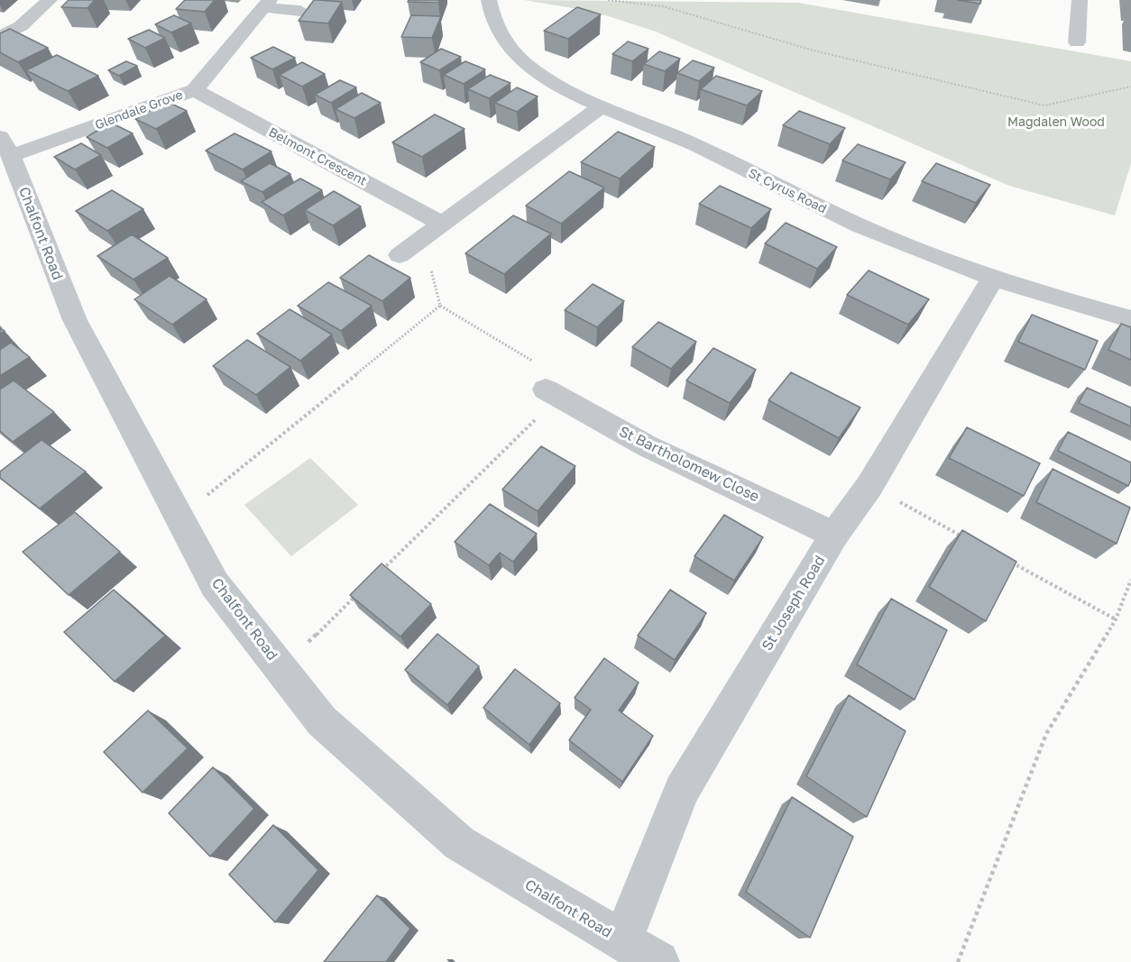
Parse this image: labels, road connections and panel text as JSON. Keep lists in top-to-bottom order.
{
  "streets": {
    "street": [
      "Glendale Grove",
      "Belmont Crescent",
      "St Cyrus Road",
      "Chalfont Road",
      "St Bartholomew Close",
      "St Joseph Road"
    ]
  },
  "crossings": [
    ["Glendale Grove", "Belmont Crescent"],
    ["Glendale Grove", "Chalfont Road"],
    ["St Cyrus Road", "St Joseph Road"],
    ["Chalfont Road", "St Joseph Road"],
    ["St Bartholomew Close", "St Joseph Road"]
  ],
  "parks": ["Magdalen Wood"]
}
